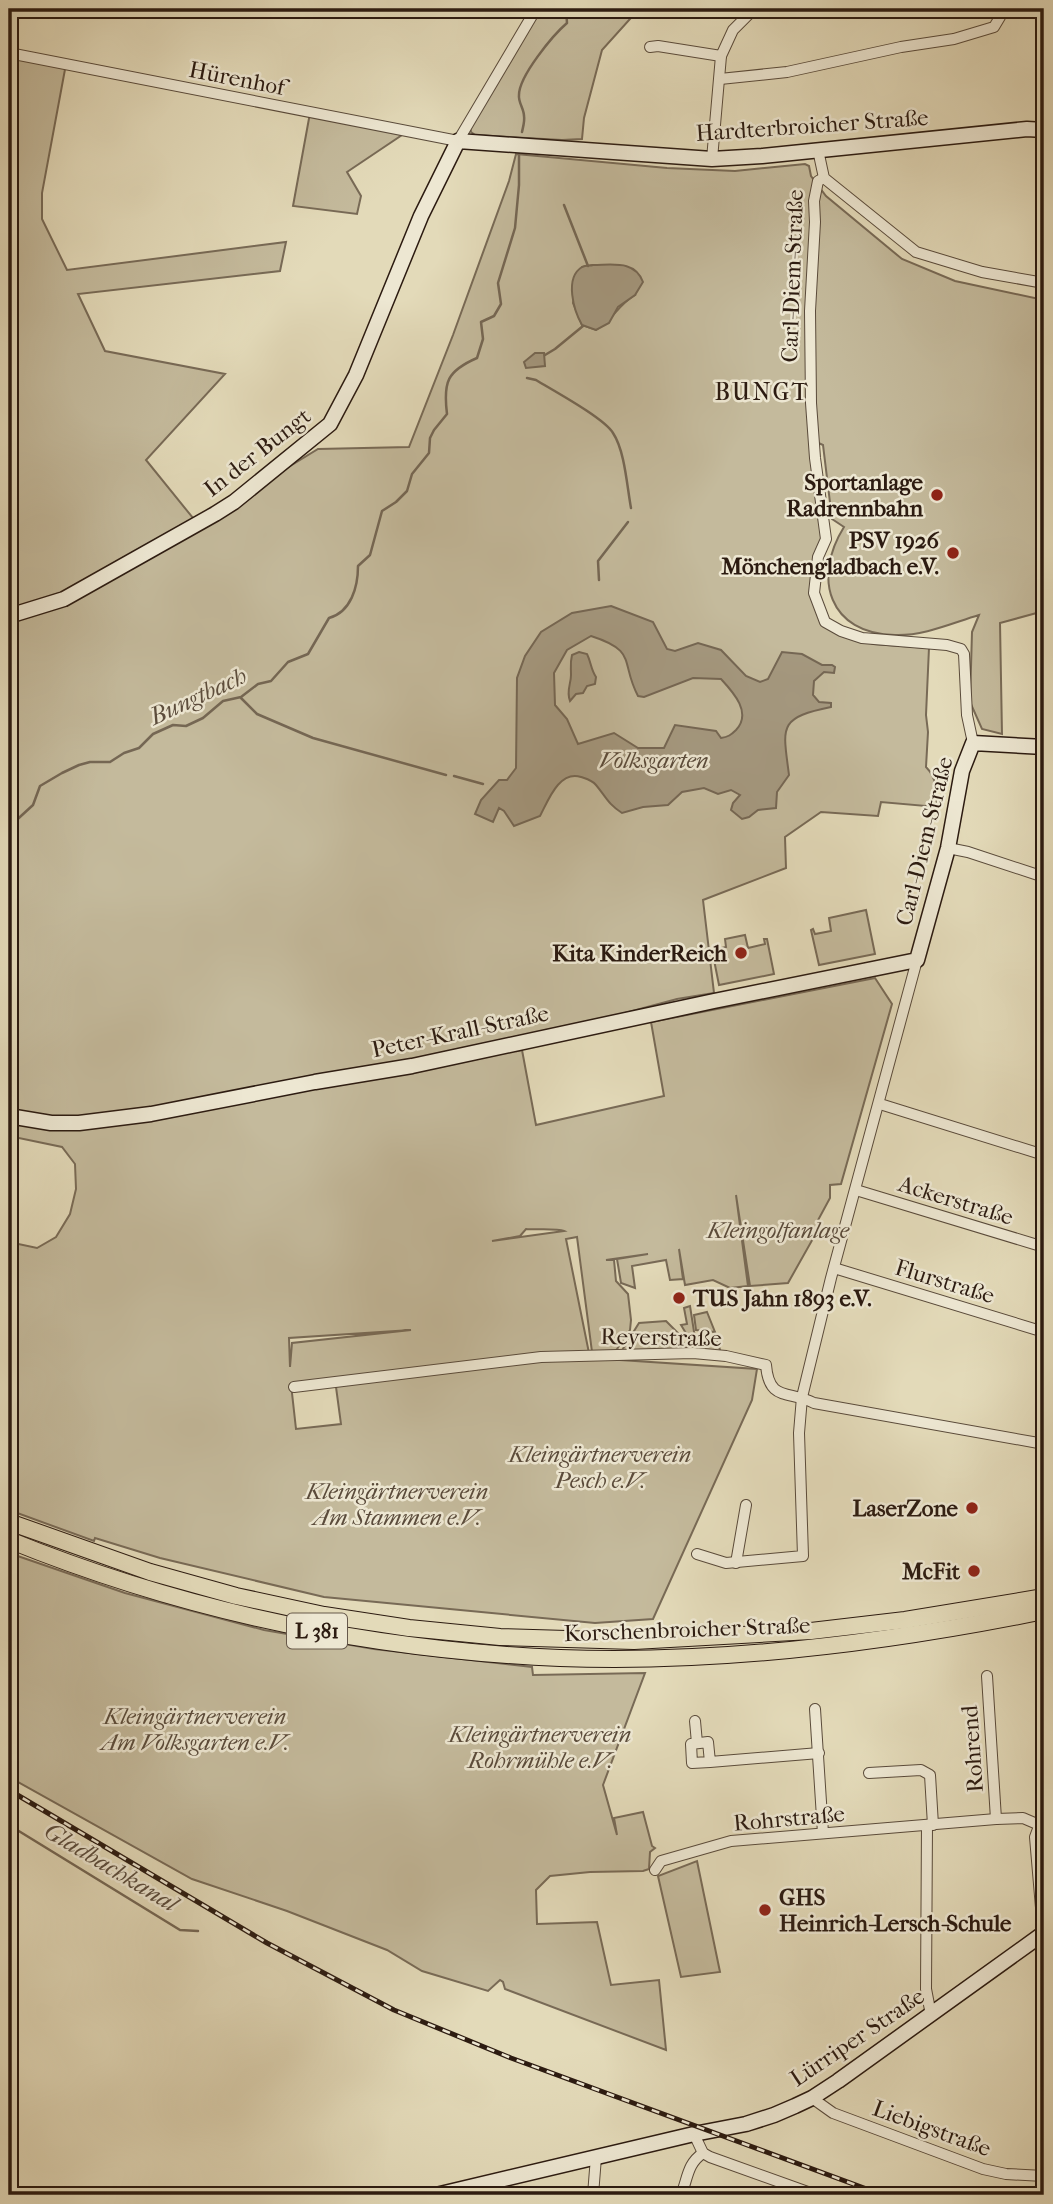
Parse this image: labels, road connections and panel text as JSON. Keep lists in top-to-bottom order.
{
  "streets": {
    "main road": ["Korschenbroicher Straße", "L 381"],
    "street": [
      "Hürenhof",
      "Hardterbroicher Straße",
      "Carl-Diem-Straße",
      "In der Bungt",
      "Peter-Krall-Straße",
      "Ackerstraße",
      "Flurstraße",
      "Reyerstraße",
      "Rohrend",
      "Rohrstraße",
      "Lürriper Straße",
      "Liebigstraße"
    ]
  },
  "crossings": [
    ["Hürenhof", "Hardterbroicher Straße"],
    ["Hürenhof", "In der Bungt"],
    ["Hardterbroicher Straße", "In der Bungt"],
    ["Carl-Diem-Straße", "Peter-Krall-Straße"],
    ["Carl-Diem-Straße", "Ackerstraße"],
    ["Carl-Diem-Straße", "Flurstraße"],
    ["Carl-Diem-Straße", "Reyerstraße"],
    ["Rohrend", "Rohrstraße"],
    ["Lürriper Straße", "Liebigstraße"]
  ],
  "districts": ["BUNGT"],
  "water": ["Bungtbach", "Gladbachkanal"],
  "parks": [
    "Volksgarten",
    "Kleingolfanlage",
    "Kleingärtnerverein Pesch e.V.",
    "Kleingärtnerverein Am Stammen e.V.",
    "Kleingärtnerverein Am Volksgarten e.V.",
    "Kleingärtnerverein Rohrmühle e.V."
  ],
  "places": [
    "Sportanlage Radrennbahn",
    "PSV 1926 Mönchengladbach e.V.",
    "Kita KinderReich",
    "TUS Jahn 1893 e.V.",
    "LaserZone",
    "McFit",
    "GHS Heinrich-Lersch-Schule"
  ]
}
